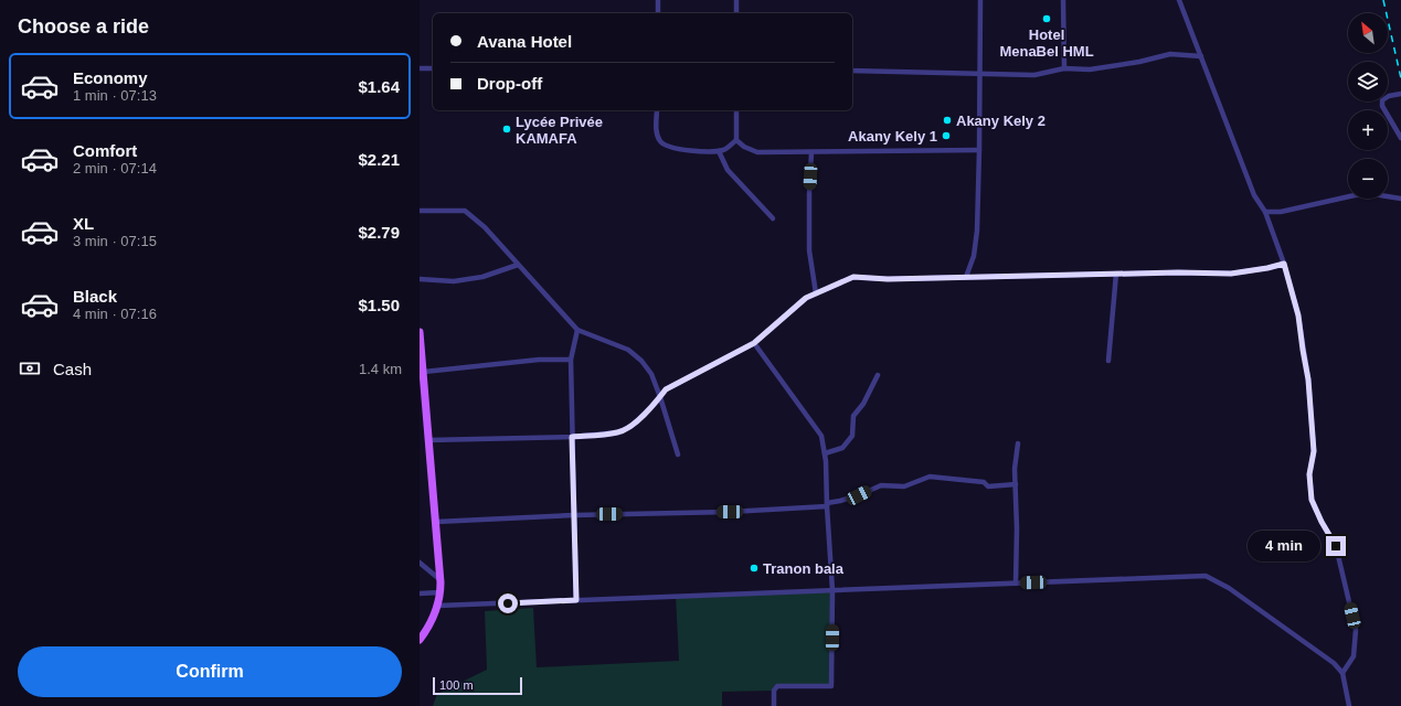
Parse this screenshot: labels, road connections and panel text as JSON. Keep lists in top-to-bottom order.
{
  "places": [
    "Hotel MenaBel HML",
    "Akany Kely 2",
    "Lycée Privée KAMAFA",
    "Akany Kely 1",
    "Tranon bala"
  ],
  "scale_bar": "100 m",
  "north": "top left",
  "page": {
    "heading": "Choose a ride",
    "map_buttons": ["+", "−"],
    "banner": ["Avana Hotel", "Drop-off"],
    "list": [
      {
        "name": "Economy",
        "note": "1 min · 07:13",
        "value": "$1.64"
      },
      {
        "name": "Comfort",
        "note": "2 min · 07:14",
        "value": "$2.21"
      },
      {
        "name": "XL",
        "note": "3 min · 07:15",
        "value": "$2.79"
      },
      {
        "name": "Black",
        "note": "4 min · 07:16",
        "value": "$1.50"
      }
    ],
    "pay": ["Cash", "1.4 km"],
    "bubble": "4 min",
    "buttons": "Confirm",
    "scale": "100 m"
  }
}
